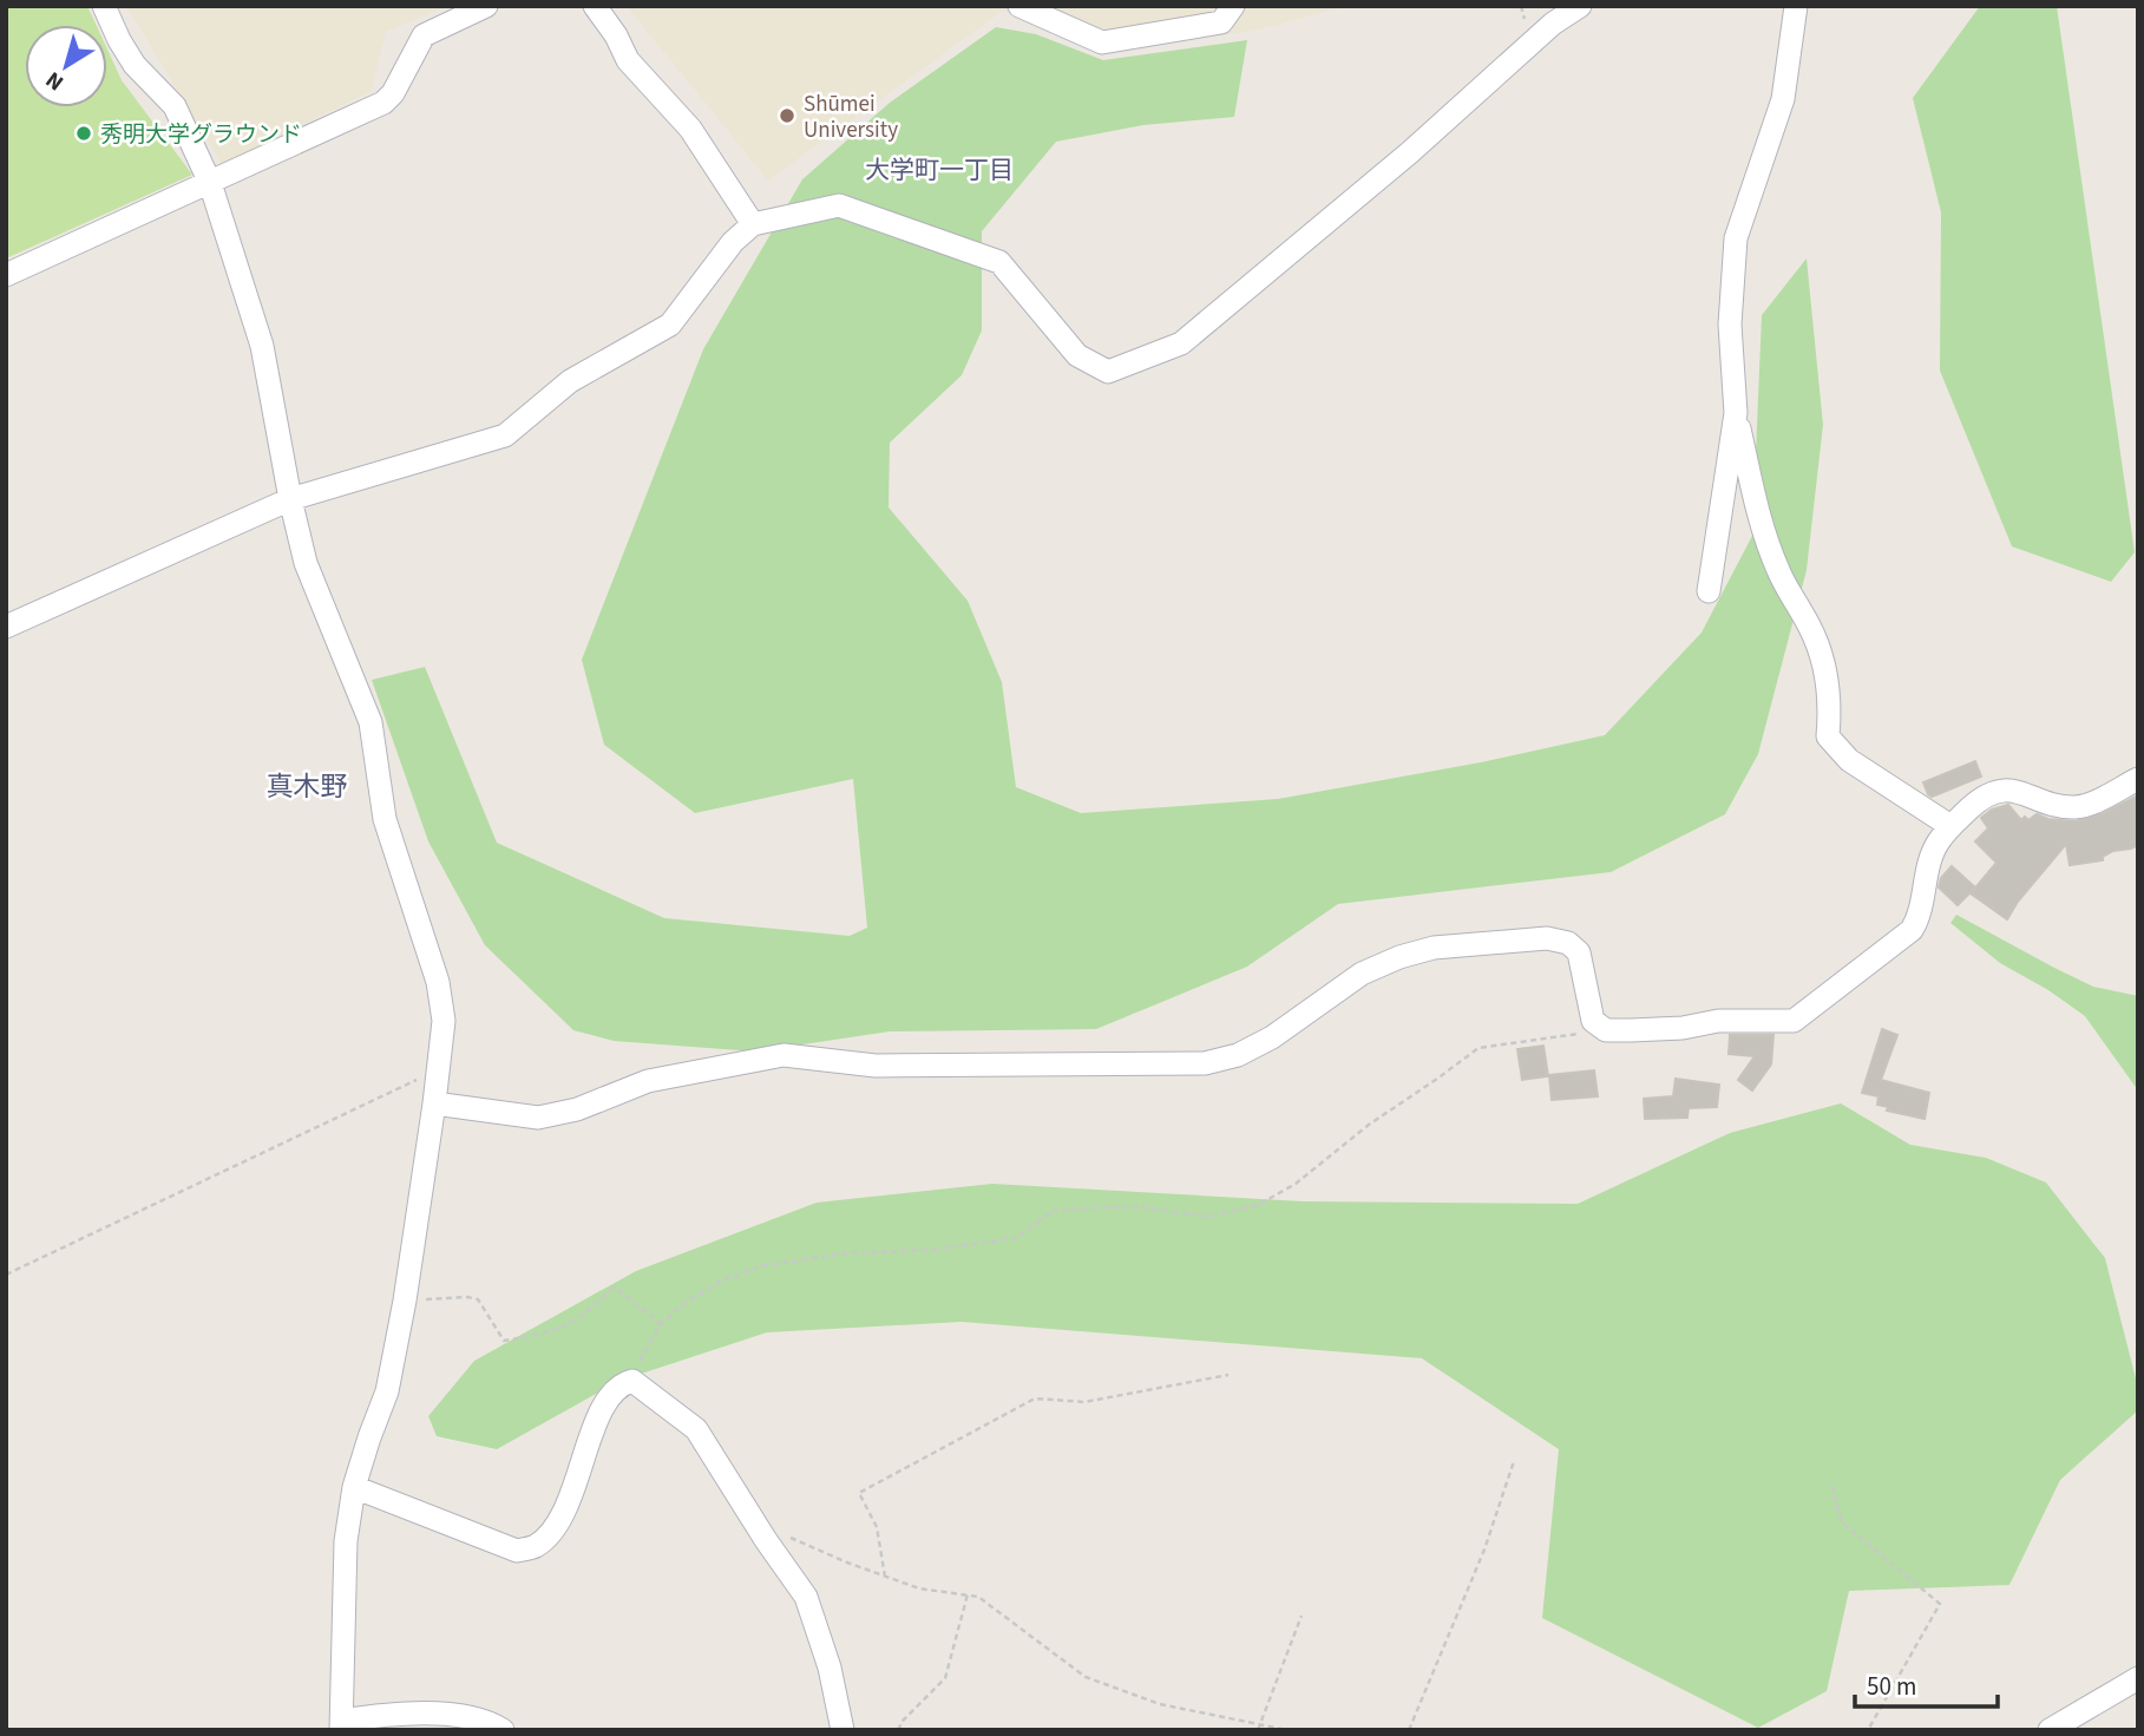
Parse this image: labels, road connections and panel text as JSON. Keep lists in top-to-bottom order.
{
  "districts": ["大学町一丁目", "真木野"],
  "places": ["Shūmei University", "秀明大学グラウンド"],
  "scale_bar": "50 m",
  "north": "bottom left"
}
